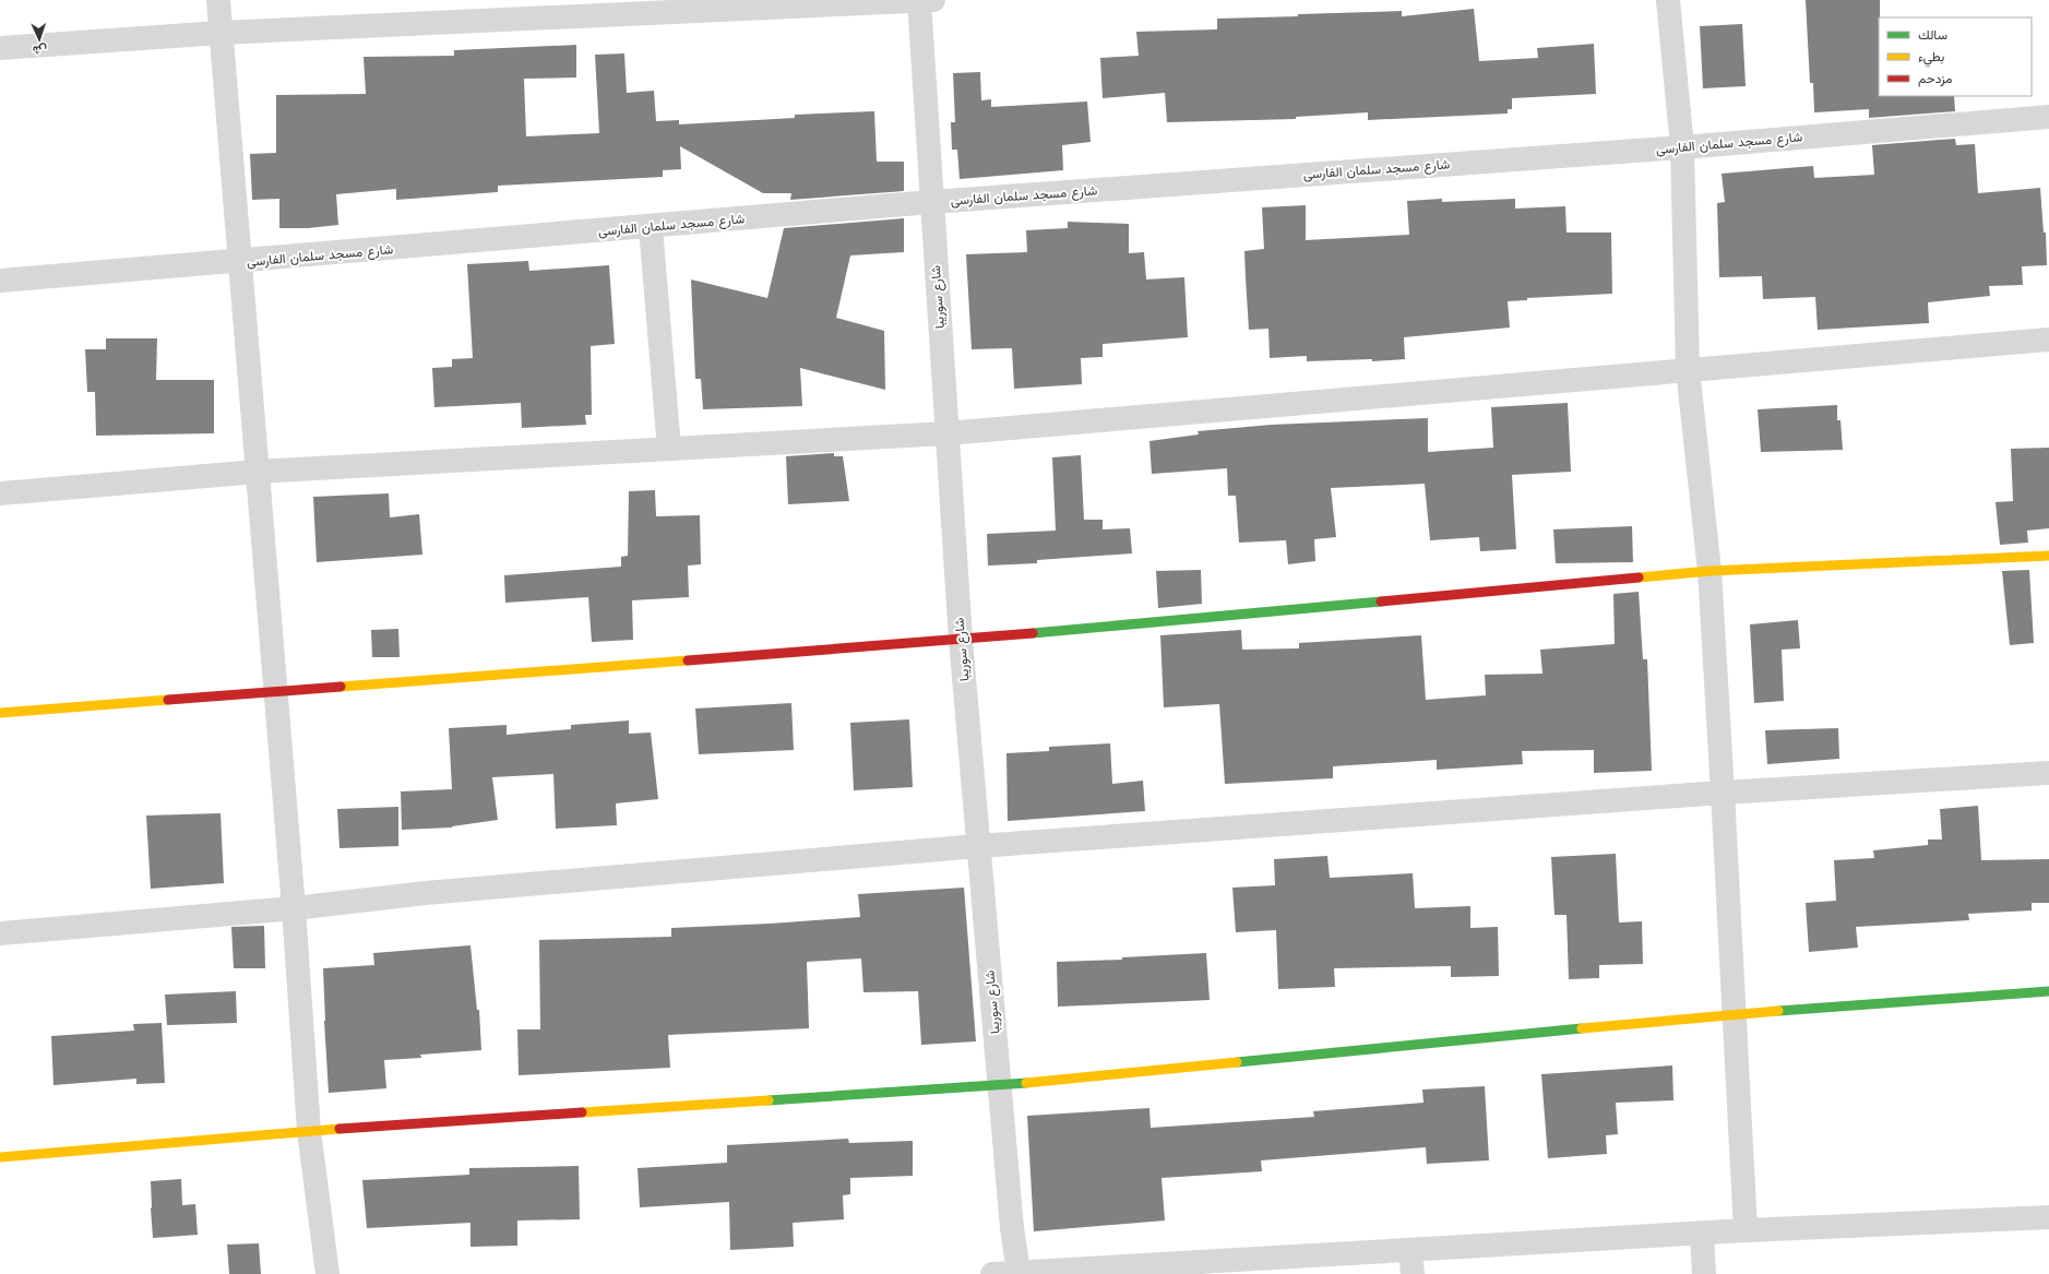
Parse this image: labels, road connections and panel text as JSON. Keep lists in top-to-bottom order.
{
  "streets": {
    "street": ["شارع مسجد سلمان الفارسى", "شارع سوريبا"]
  },
  "crossings": [
    ["شارع مسجد سلمان الفارسى", "شارع سوريبا"]
  ],
  "legend": ["سالك", "بطيء", "مزدحم"],
  "north": "bottom"
}
